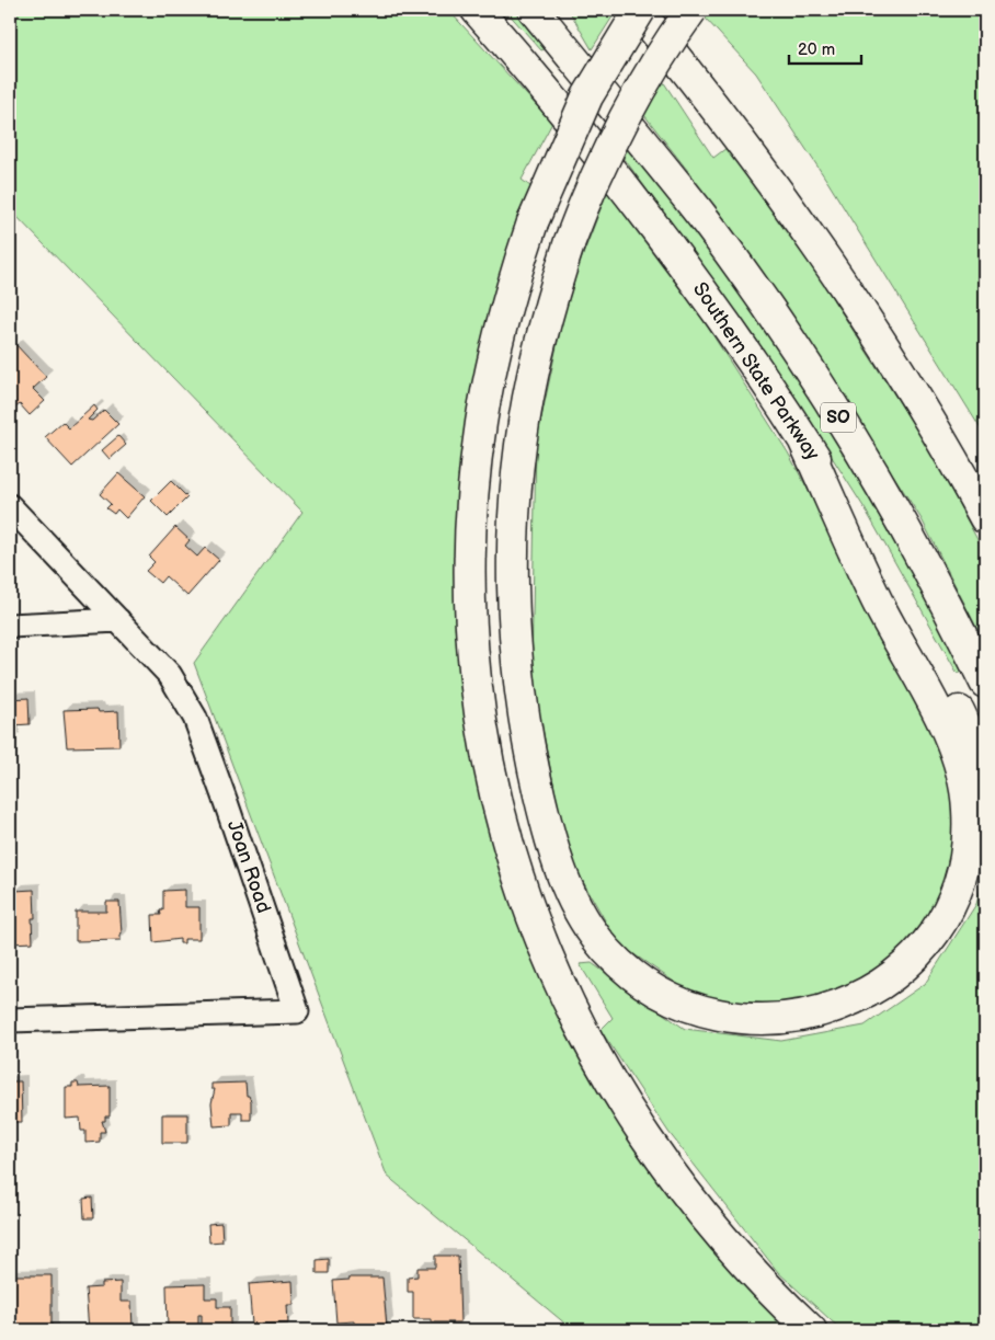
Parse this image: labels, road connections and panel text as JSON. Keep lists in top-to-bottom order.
{
  "streets": {
    "highway": ["Southern State Parkway", "SO"],
    "street": ["Joan Road"]
  },
  "scale_bar": "20 m"
}
